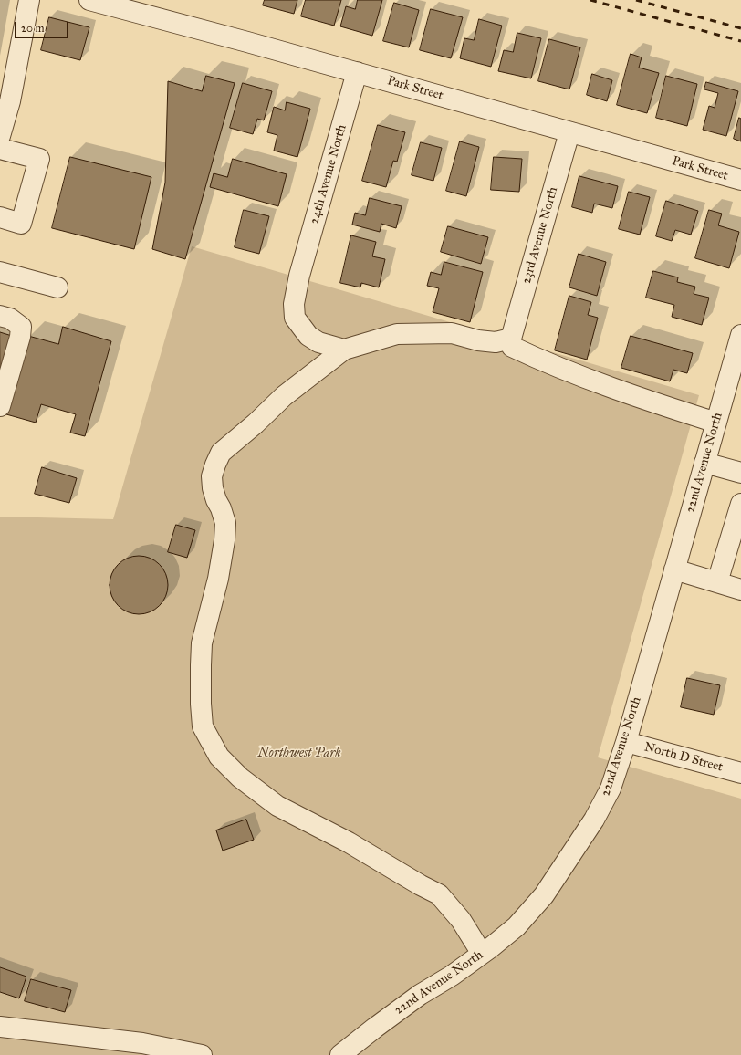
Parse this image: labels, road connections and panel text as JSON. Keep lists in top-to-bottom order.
{
  "streets": {
    "street": [
      "Park Street",
      "24th Avenue North",
      "23rd Avenue North",
      "22nd Avenue North",
      "North D Street"
    ]
  },
  "crossings": [
    ["Park Street", "24th Avenue North"],
    ["Park Street", "23rd Avenue North"],
    ["22nd Avenue North", "North D Street"]
  ],
  "parks": ["Northwest Park"],
  "scale_bar": "20 m"
}
